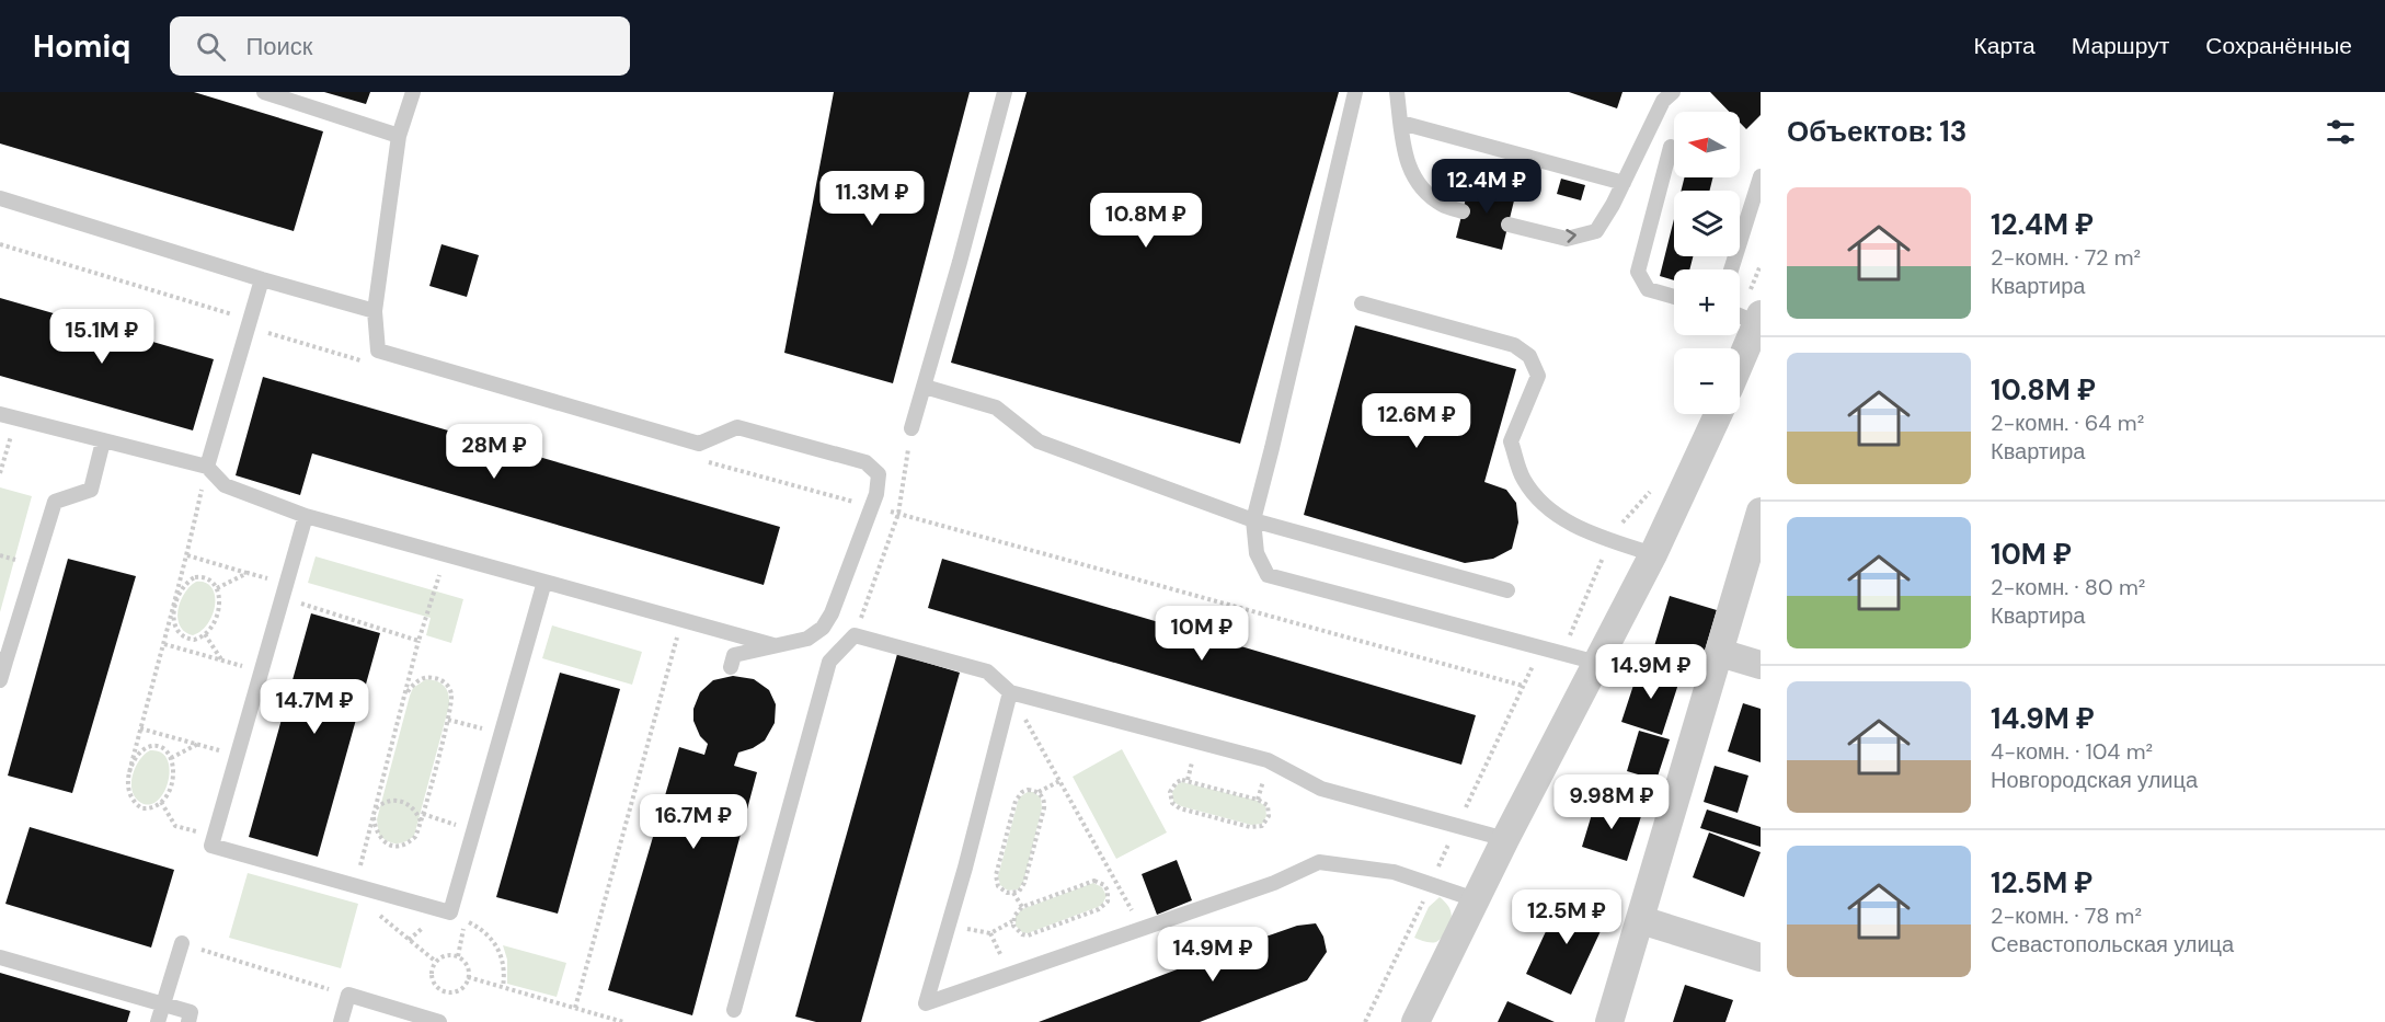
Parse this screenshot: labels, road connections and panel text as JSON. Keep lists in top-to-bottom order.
{
  "north": "left",
  "page": {
    "header": "Homiq",
    "search": "Поиск",
    "nav": ["Карта", "Маршрут", "Сохранённые"],
    "heading": "Объектов: 13",
    "map_buttons": ["+", "−"],
    "price": [
      "12.4M ₽",
      "11.3M ₽",
      "10.8M ₽",
      "15.1M ₽",
      "12.6M ₽",
      "28M ₽",
      "10M ₽",
      "14.9M ₽",
      "14.7M ₽",
      "9.98M ₽",
      "16.7M ₽",
      "12.5M ₽",
      "14.9M ₽"
    ],
    "list": [
      {
        "name": "12.4M ₽",
        "note": "2-комн. · 72 m² · Квартира"
      },
      {
        "name": "10.8M ₽",
        "note": "2-комн. · 64 m² · Квартира"
      },
      {
        "name": "10M ₽",
        "note": "2-комн. · 80 m² · Квартира"
      },
      {
        "name": "14.9M ₽",
        "note": "4-комн. · 104 m² · Новгородская улица"
      },
      {
        "name": "12.5M ₽",
        "note": "2-комн. · 78 m² · Севастопольская улица"
      }
    ]
  }
}
